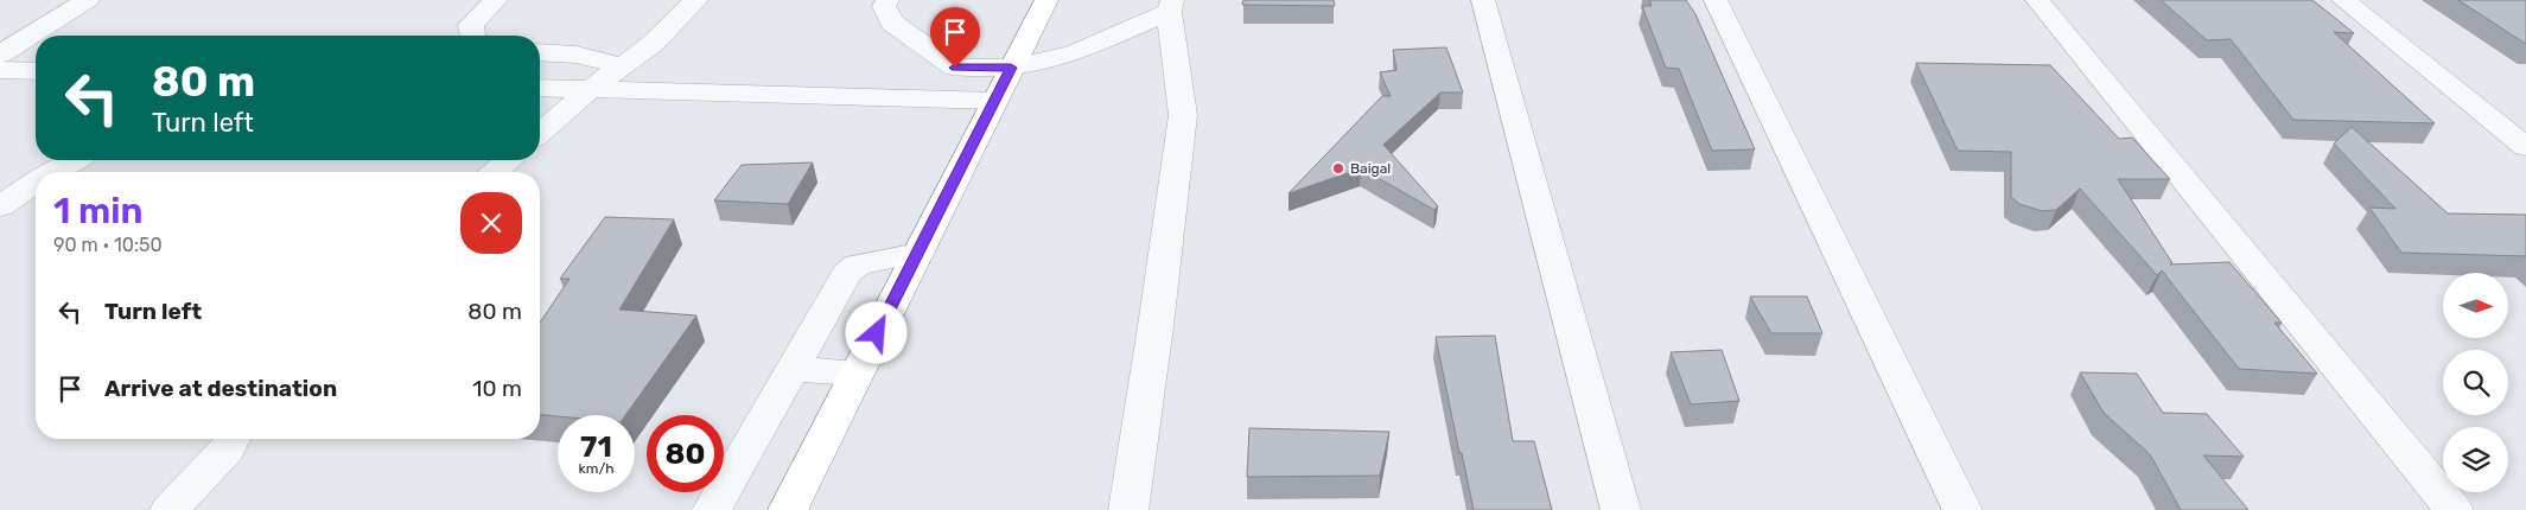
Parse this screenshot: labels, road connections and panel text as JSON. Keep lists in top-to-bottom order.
{
  "places": ["Baigal"],
  "north": "right",
  "page": {
    "turn": ["80 m", "Turn left"],
    "heading": ["1 min", "90 m · 10:50"],
    "list": [
      {
        "name": "Turn left",
        "value": "80 m"
      },
      {
        "name": "Arrive at destination",
        "value": "10 m"
      }
    ],
    "speed": "71 km/h",
    "limit": "80"
  }
}
